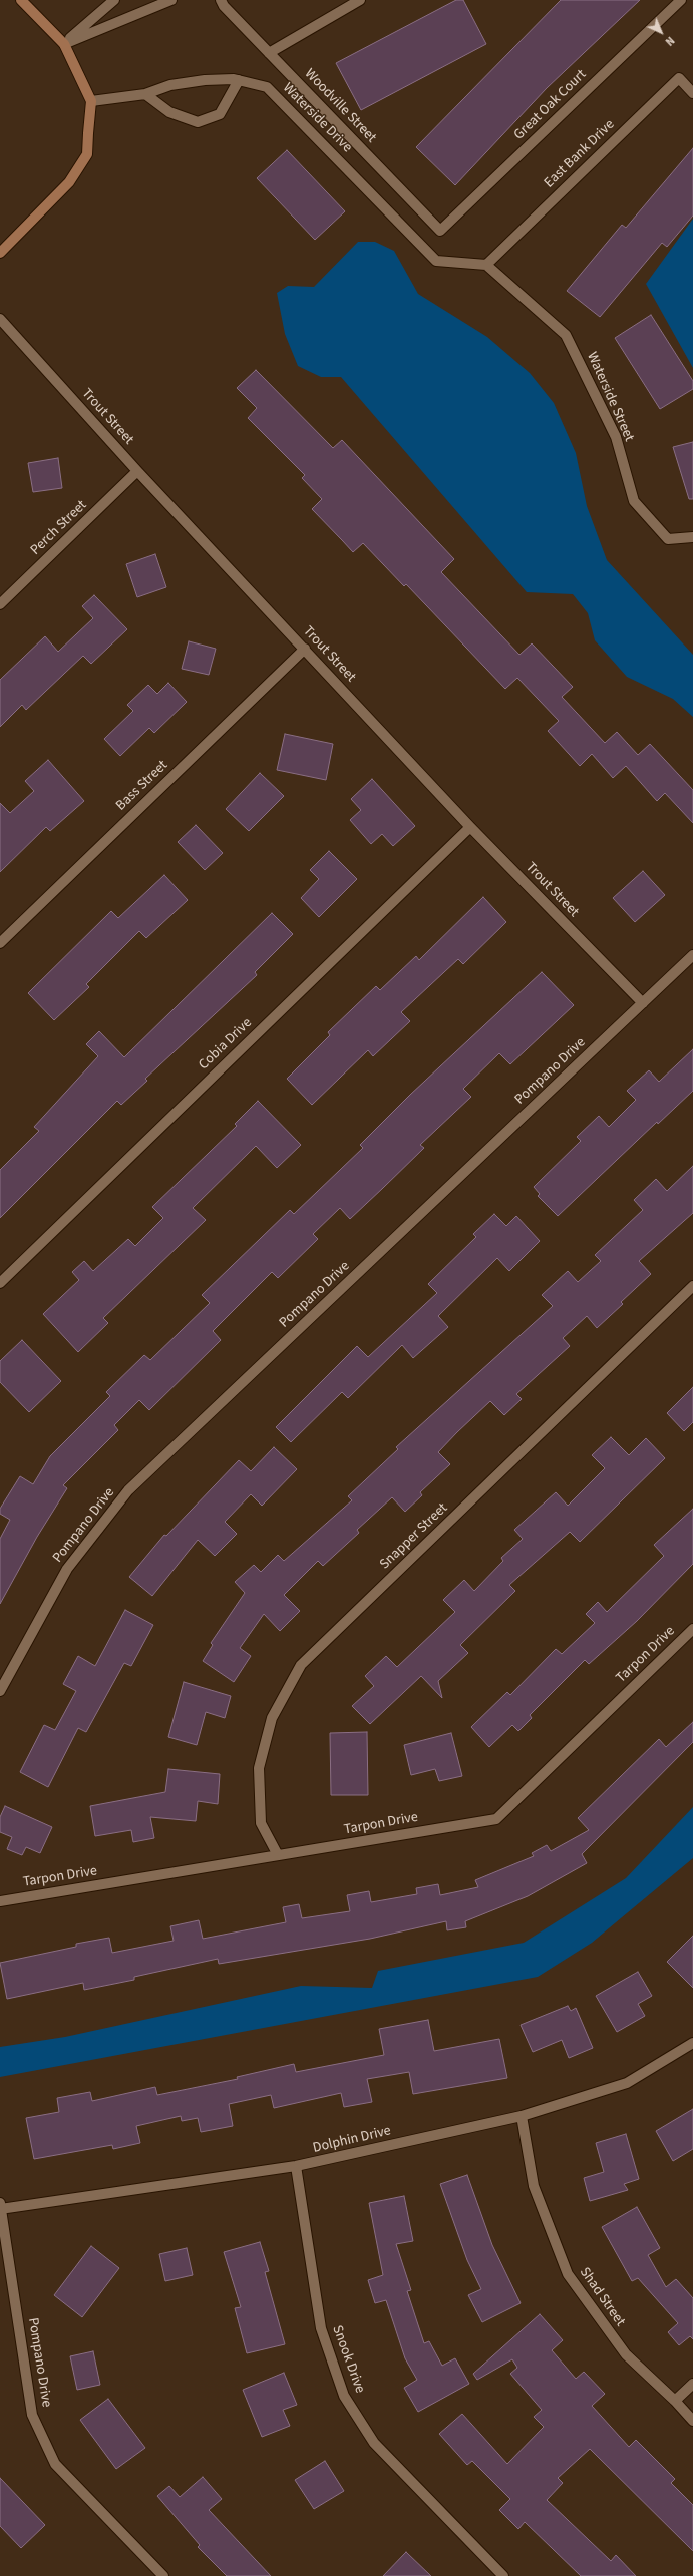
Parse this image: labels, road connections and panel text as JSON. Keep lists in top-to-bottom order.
{
  "streets": {
    "street": [
      "Great Oak Court",
      "Woodville Street",
      "Waterside Drive",
      "East Bank Drive",
      "Waterside Street",
      "Trout Street",
      "Perch Street",
      "Bass Street",
      "Cobia Drive",
      "Pompano Drive",
      "Snapper Street",
      "Tarpon Drive",
      "Dolphin Drive",
      "Shad Street",
      "Snook Drive"
    ]
  },
  "crossings": [
    ["Great Oak Court", "Woodville Street"],
    ["Waterside Drive", "East Bank Drive"],
    ["Waterside Drive", "Waterside Street"],
    ["East Bank Drive", "Waterside Street"],
    ["Trout Street", "Perch Street"],
    ["Trout Street", "Bass Street"],
    ["Trout Street", "Cobia Drive"],
    ["Trout Street", "Pompano Drive"],
    ["Pompano Drive", "Dolphin Drive"],
    ["Snapper Street", "Tarpon Drive"],
    ["Dolphin Drive", "Shad Street"],
    ["Dolphin Drive", "Snook Drive"]
  ],
  "north": "bottom right"
}
